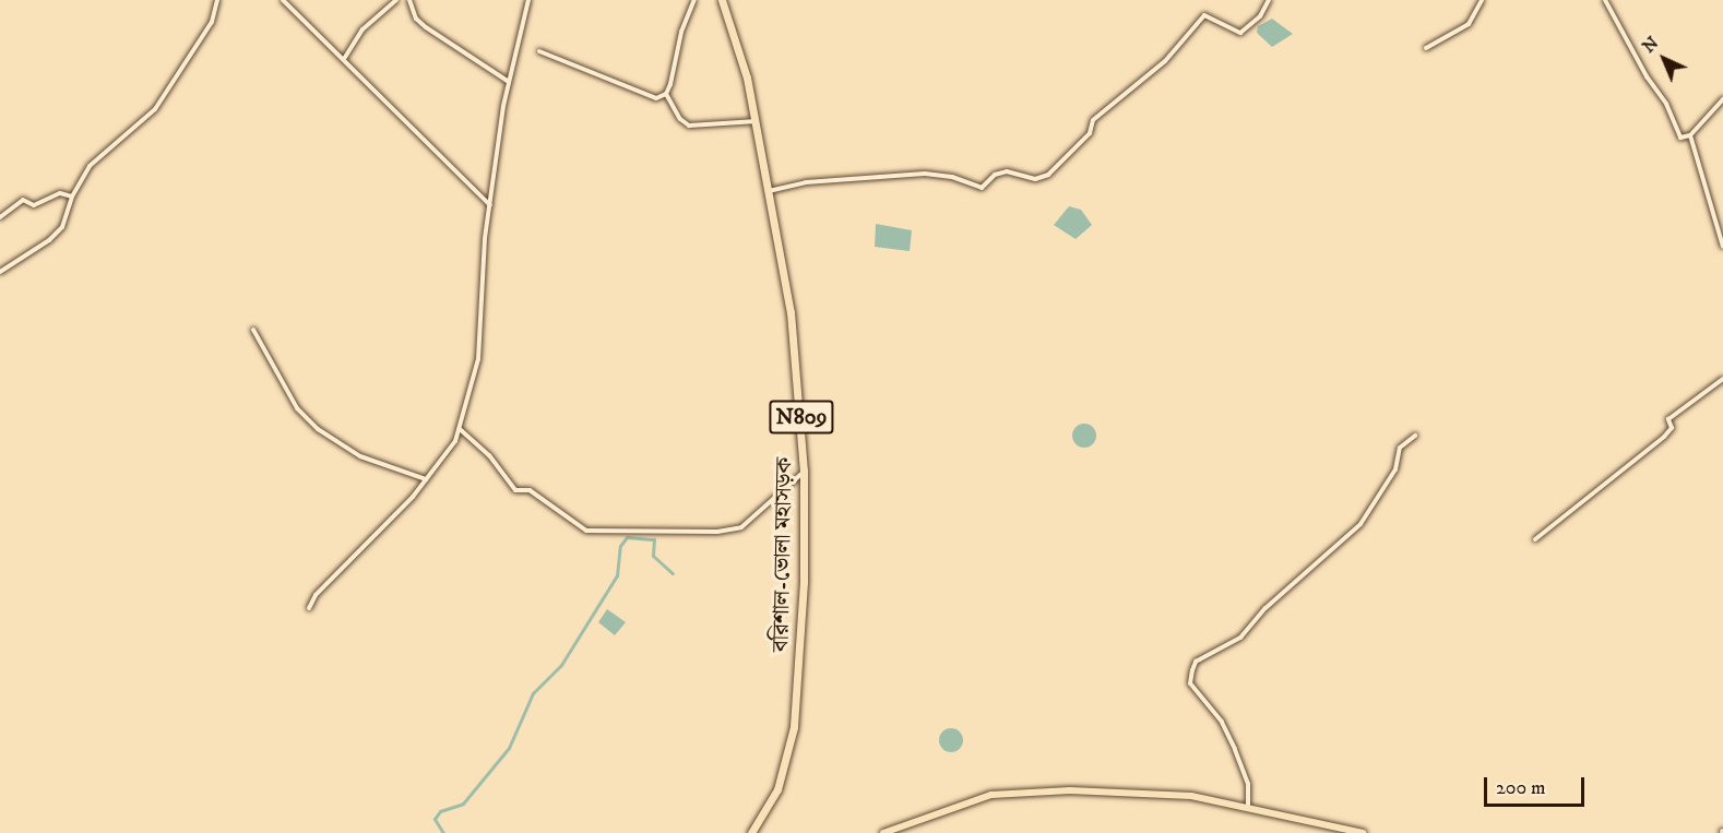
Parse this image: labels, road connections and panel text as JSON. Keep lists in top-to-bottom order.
{
  "streets": {
    "highway": ["N809", "বরিশাল-ভোলা মহাসড়ক"]
  },
  "scale_bar": "200 m",
  "north": "top left"
}
